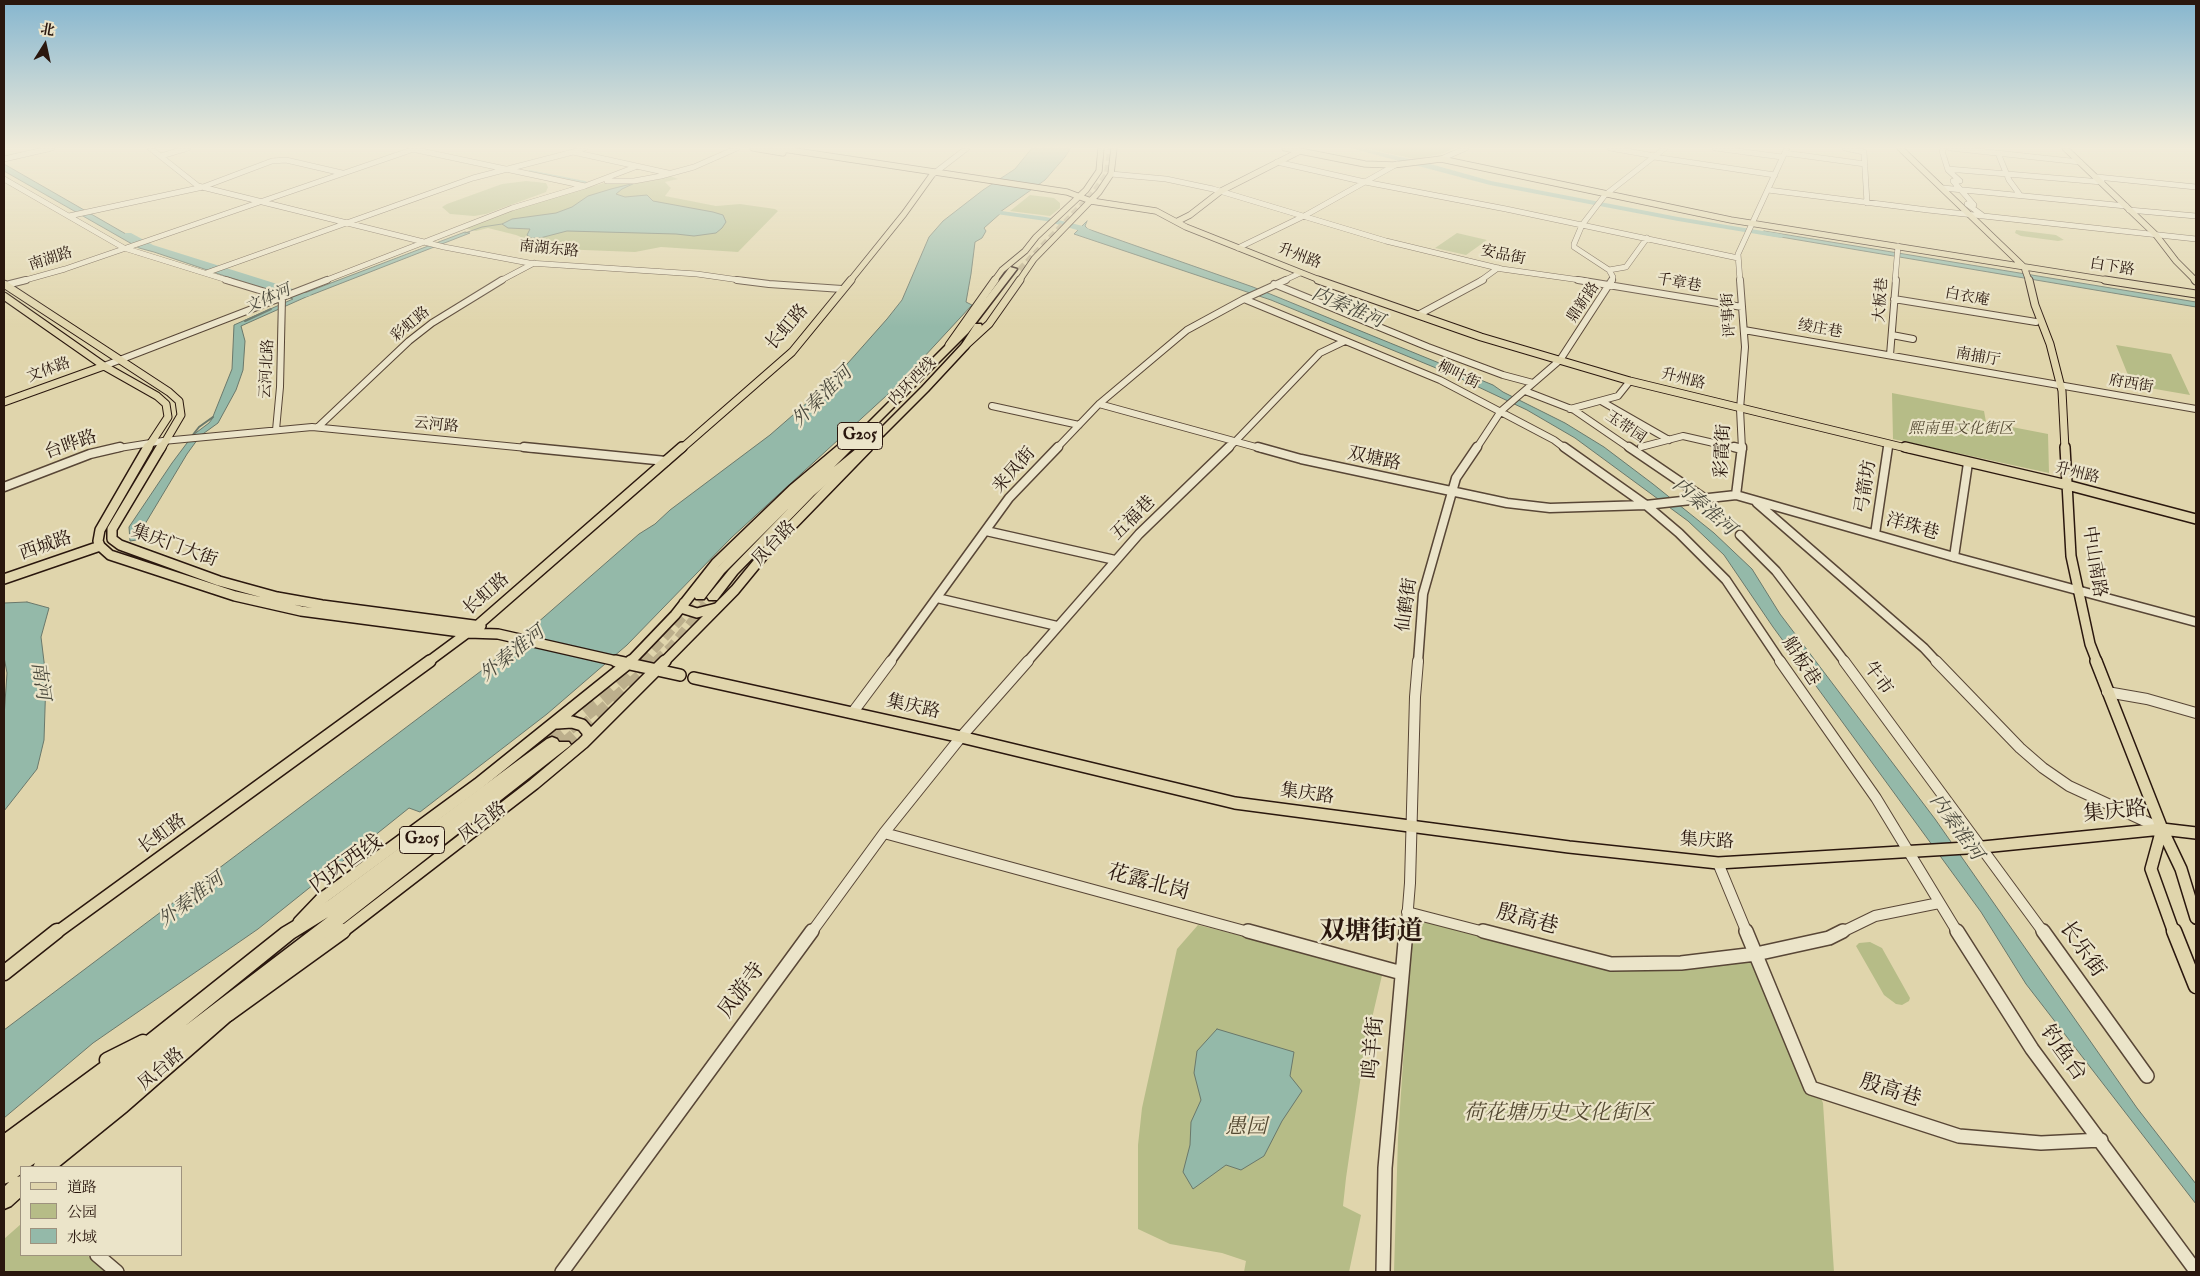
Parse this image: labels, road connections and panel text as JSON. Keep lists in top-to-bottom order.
{
  "streets": {
    "highway": ["内环西线", "G205", "凤台路"],
    "main road": [
      "升州路",
      "白下路",
      "长虹路",
      "文体路",
      "西城路",
      "集庆门大街",
      "中山南路",
      "集庆路"
    ],
    "street": [
      "南湖东路",
      "安品街",
      "南湖路",
      "千章巷",
      "白衣庵",
      "大板巷",
      "鼎新路",
      "评事街",
      "彩虹路",
      "绫庄巷",
      "南捕厅",
      "云河北路",
      "柳叶街",
      "府西街",
      "云河路",
      "玉带园",
      "台晔路",
      "彩霞街",
      "双塘路",
      "来凤街",
      "弓箭坊",
      "五福巷",
      "洋珠巷",
      "仙鹤街",
      "船板巷",
      "牛市",
      "花露北岗",
      "殷高巷",
      "长乐街",
      "凤游寺",
      "鸣羊街",
      "钓鱼台"
    ]
  },
  "crossings": [
    ["南湖东路", "彩虹路"],
    ["南湖东路", "长虹路"],
    ["安品街", "千章巷"],
    ["安品街", "鼎新路"],
    ["升州路", "鼎新路"],
    ["升州路", "评事街"],
    ["升州路", "彩霞街"],
    ["升州路", "弓箭坊"],
    ["升州路", "中山南路"],
    ["南湖路", "集庆门大街"],
    ["白下路", "大板巷"],
    ["白下路", "评事街"],
    ["白下路", "中山南路"],
    ["千章巷", "鼎新路"],
    ["千章巷", "评事街"],
    ["白衣庵", "大板巷"],
    ["大板巷", "绫庄巷"],
    ["大板巷", "南捕厅"],
    ["评事街", "绫庄巷"],
    ["评事街", "彩霞街"],
    ["彩虹路", "云河路"],
    ["长虹路", "云河路"],
    ["长虹路", "集庆门大街"],
    ["绫庄巷", "南捕厅"],
    ["南捕厅", "府西街"],
    ["南捕厅", "中山南路"],
    ["云河北路", "云河路"],
    ["文体路", "集庆门大街"],
    ["柳叶街", "双塘路"],
    ["柳叶街", "来凤街"],
    ["柳叶街", "五福巷"],
    ["柳叶街", "仙鹤街"],
    ["柳叶街", "船板巷"],
    ["内环西线", "凤台路"],
    ["府西街", "中山南路"],
    ["云河路", "台晔路"],
    ["玉带园", "仙鹤街"],
    ["台晔路", "集庆门大街"],
    ["彩霞街", "洋珠巷"],
    ["双塘路", "来凤街"],
    ["双塘路", "五福巷"],
    ["双塘路", "仙鹤街"],
    ["双塘路", "船板巷"],
    ["来凤街", "集庆路"],
    ["弓箭坊", "洋珠巷"],
    ["五福巷", "集庆路"],
    ["五福巷", "凤游寺"],
    ["洋珠巷", "中山南路"],
    ["凤台路", "集庆门大街"],
    ["西城路", "集庆门大街"],
    ["中山南路", "集庆路"],
    ["仙鹤街", "集庆路"],
    ["仙鹤街", "鸣羊街"],
    ["船板巷", "集庆路"],
    ["船板巷", "钓鱼台"],
    ["牛市", "集庆路"],
    ["牛市", "长乐街"],
    ["集庆路", "殷高巷"],
    ["集庆路", "长乐街"],
    ["集庆路", "凤游寺"],
    ["集庆路", "鸣羊街"],
    ["集庆路", "钓鱼台"],
    ["花露北岗", "凤游寺"],
    ["花露北岗", "鸣羊街"],
    ["殷高巷", "鸣羊街"],
    ["殷高巷", "钓鱼台"]
  ],
  "districts": ["双塘街道"],
  "water": [
    "文体河",
    "内秦淮河",
    "外秦淮河",
    "南河"
  ],
  "parks": ["熙南里文化街区", "荷花塘历史文化街区", "愚园"],
  "legend": ["道路", "公园", "水域"],
  "north": "top"
}
